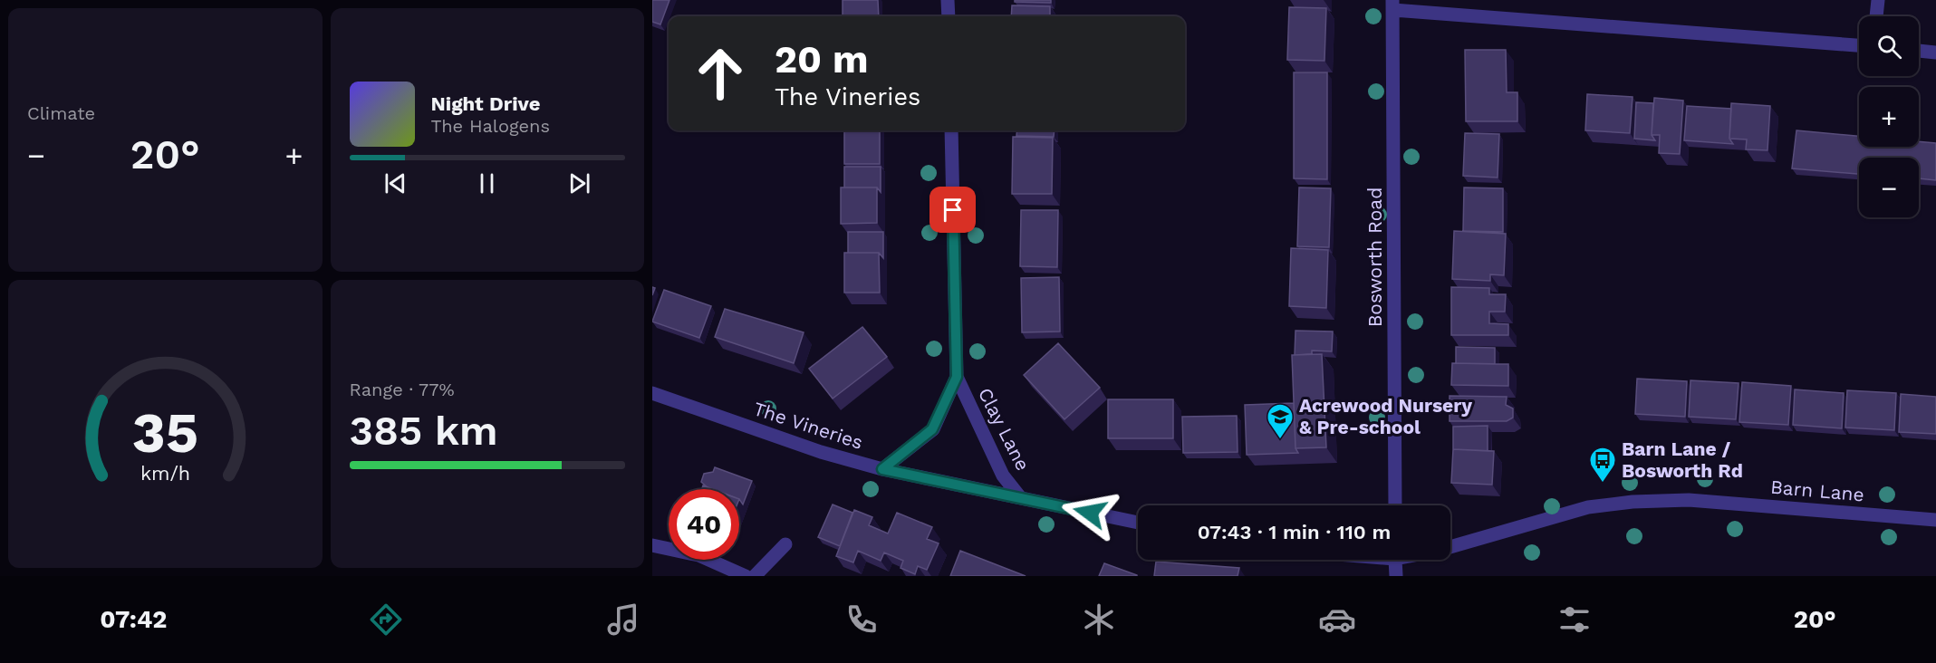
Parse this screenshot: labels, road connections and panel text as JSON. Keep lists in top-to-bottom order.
{
  "streets": {
    "street": [
      "Bosworth Road",
      "The Vineries",
      "Clay Lane",
      "Barn Lane"
    ]
  },
  "crossings": [
    ["The Vineries", "Clay Lane"]
  ],
  "places": {
    "school or university": ["Acrewood Nursery & Pre-school"],
    "bus stop": ["Barn Lane / Bosworth Rd"]
  },
  "page": {
    "tile": [
      "Climate",
      ["Range · 77%", "385 km"]
    ],
    "map_buttons": ["+", "−"],
    "turn": ["20 m", "The Vineries"],
    "song": ["Night Drive", "The Halogens"],
    "heat": ["−", "20°", "+"],
    "limit": "40",
    "trip": "07:43 · 1 min · 110 m",
    "tabs": ["07:42", "20°"],
    "gauge": ["35", "km/h"]
  }
}
